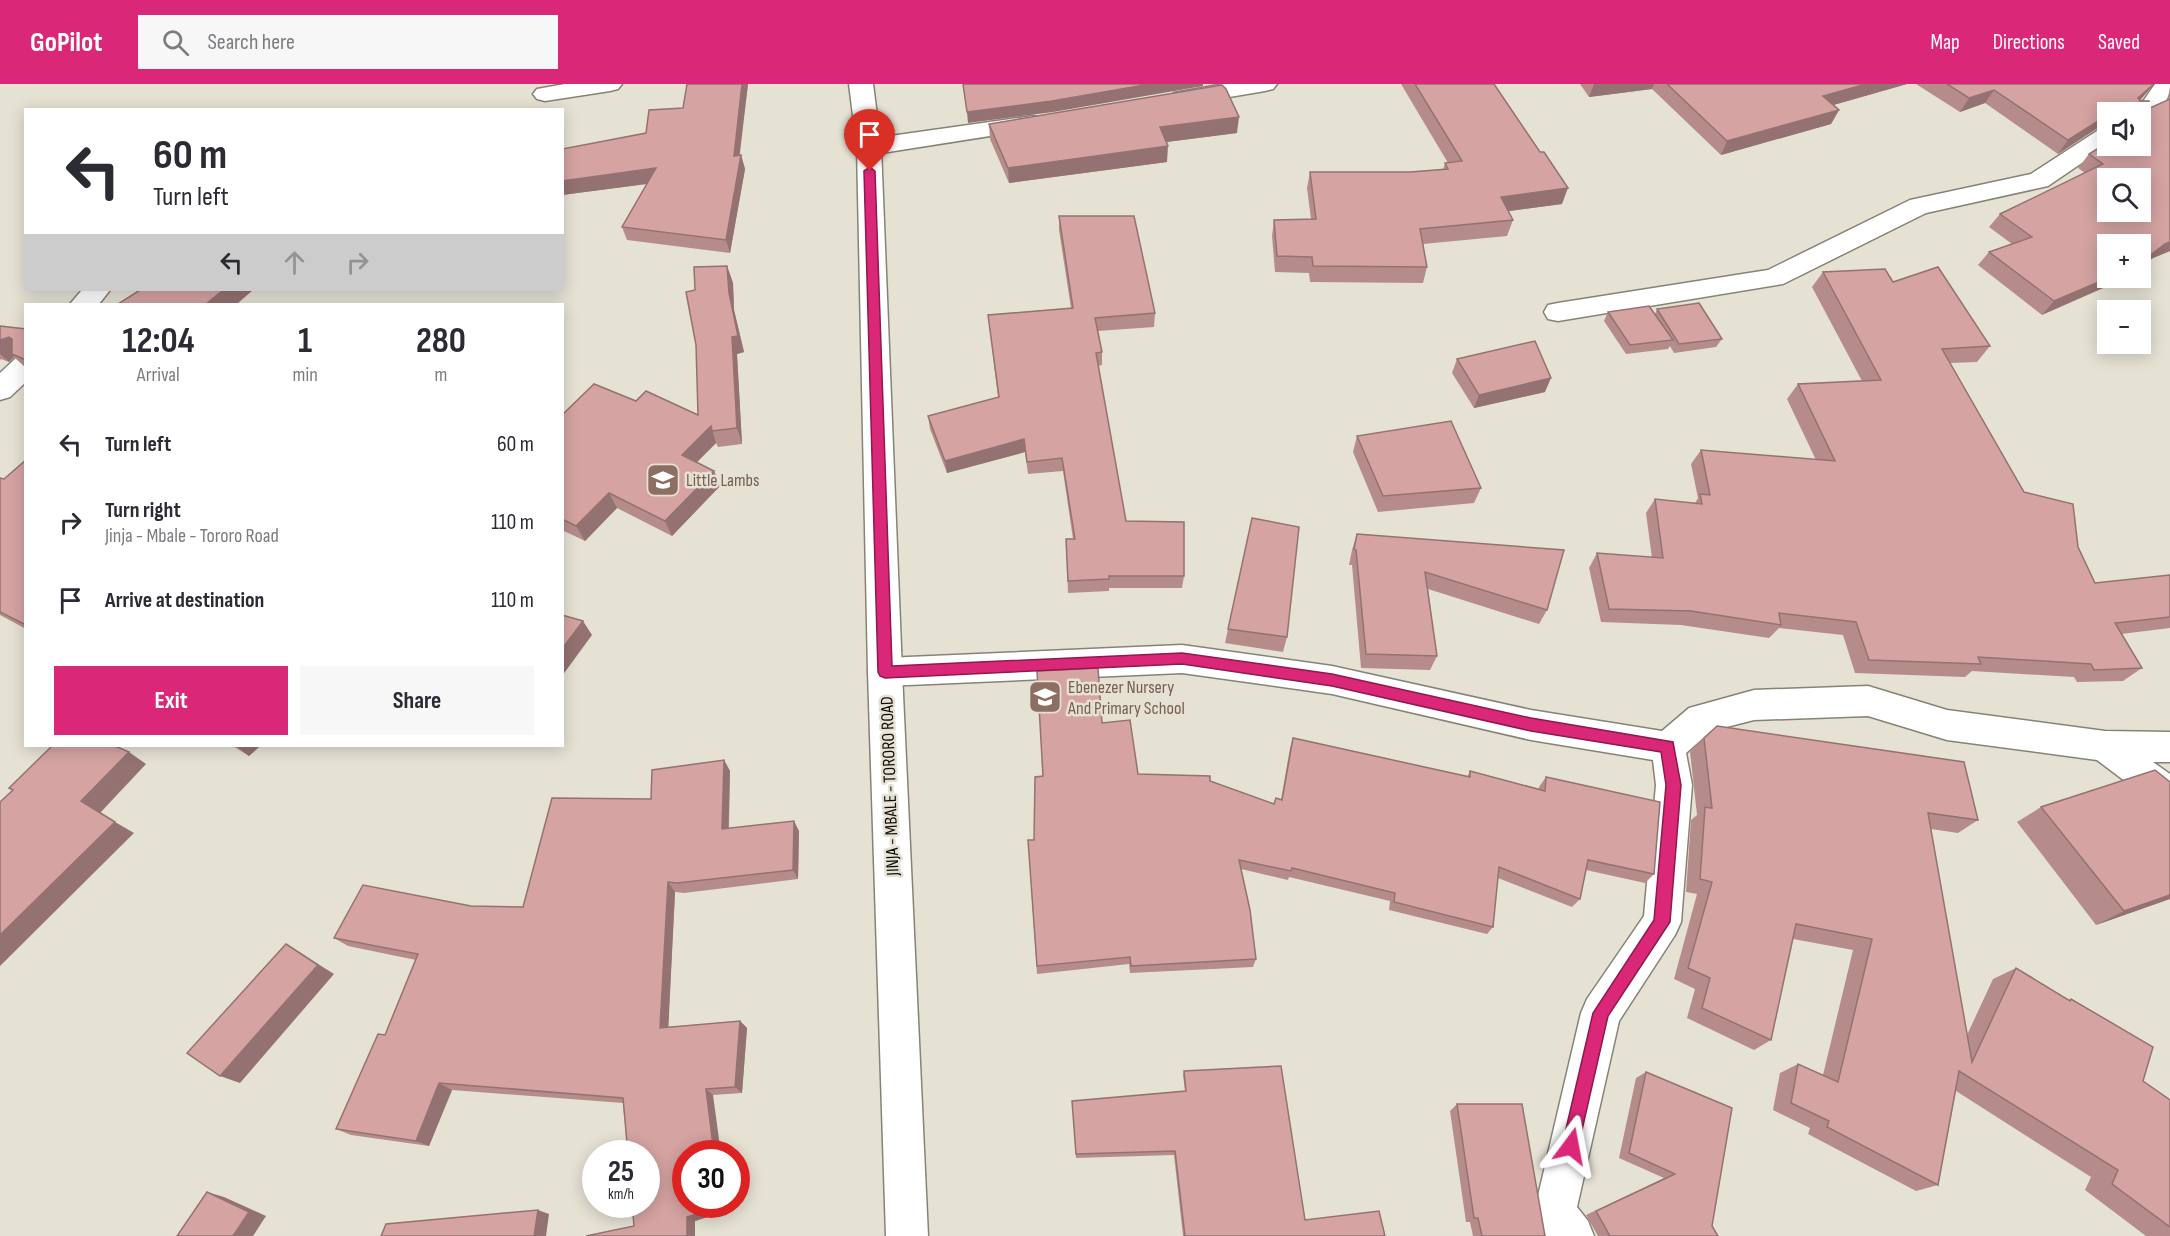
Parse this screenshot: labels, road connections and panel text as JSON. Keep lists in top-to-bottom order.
{
  "streets": {
    "street": ["JINJA - MBALE - TORORO ROAD"]
  },
  "places": {
    "school or university": ["Little Lambs", "Ebenezer Nursery And Primary School"]
  },
  "page": {
    "header": "GoPilot",
    "search": "Search here",
    "nav": ["Map", "Directions", "Saved"],
    "map_buttons": ["+", "−"],
    "turn": ["60 m", "Turn left"],
    "eta": [
      "12:04",
      "Arrival",
      "1",
      "min",
      "280",
      "m"
    ],
    "list": [
      {
        "name": "Turn left",
        "value": "60 m"
      },
      {
        "name": "Turn right",
        "note": "Jinja - Mbale - Tororo Road",
        "value": "110 m"
      },
      {
        "name": "Arrive at destination",
        "value": "110 m"
      }
    ],
    "buttons": ["Exit", "Share"],
    "speed": "25 km/h",
    "limit": "30"
  }
}
